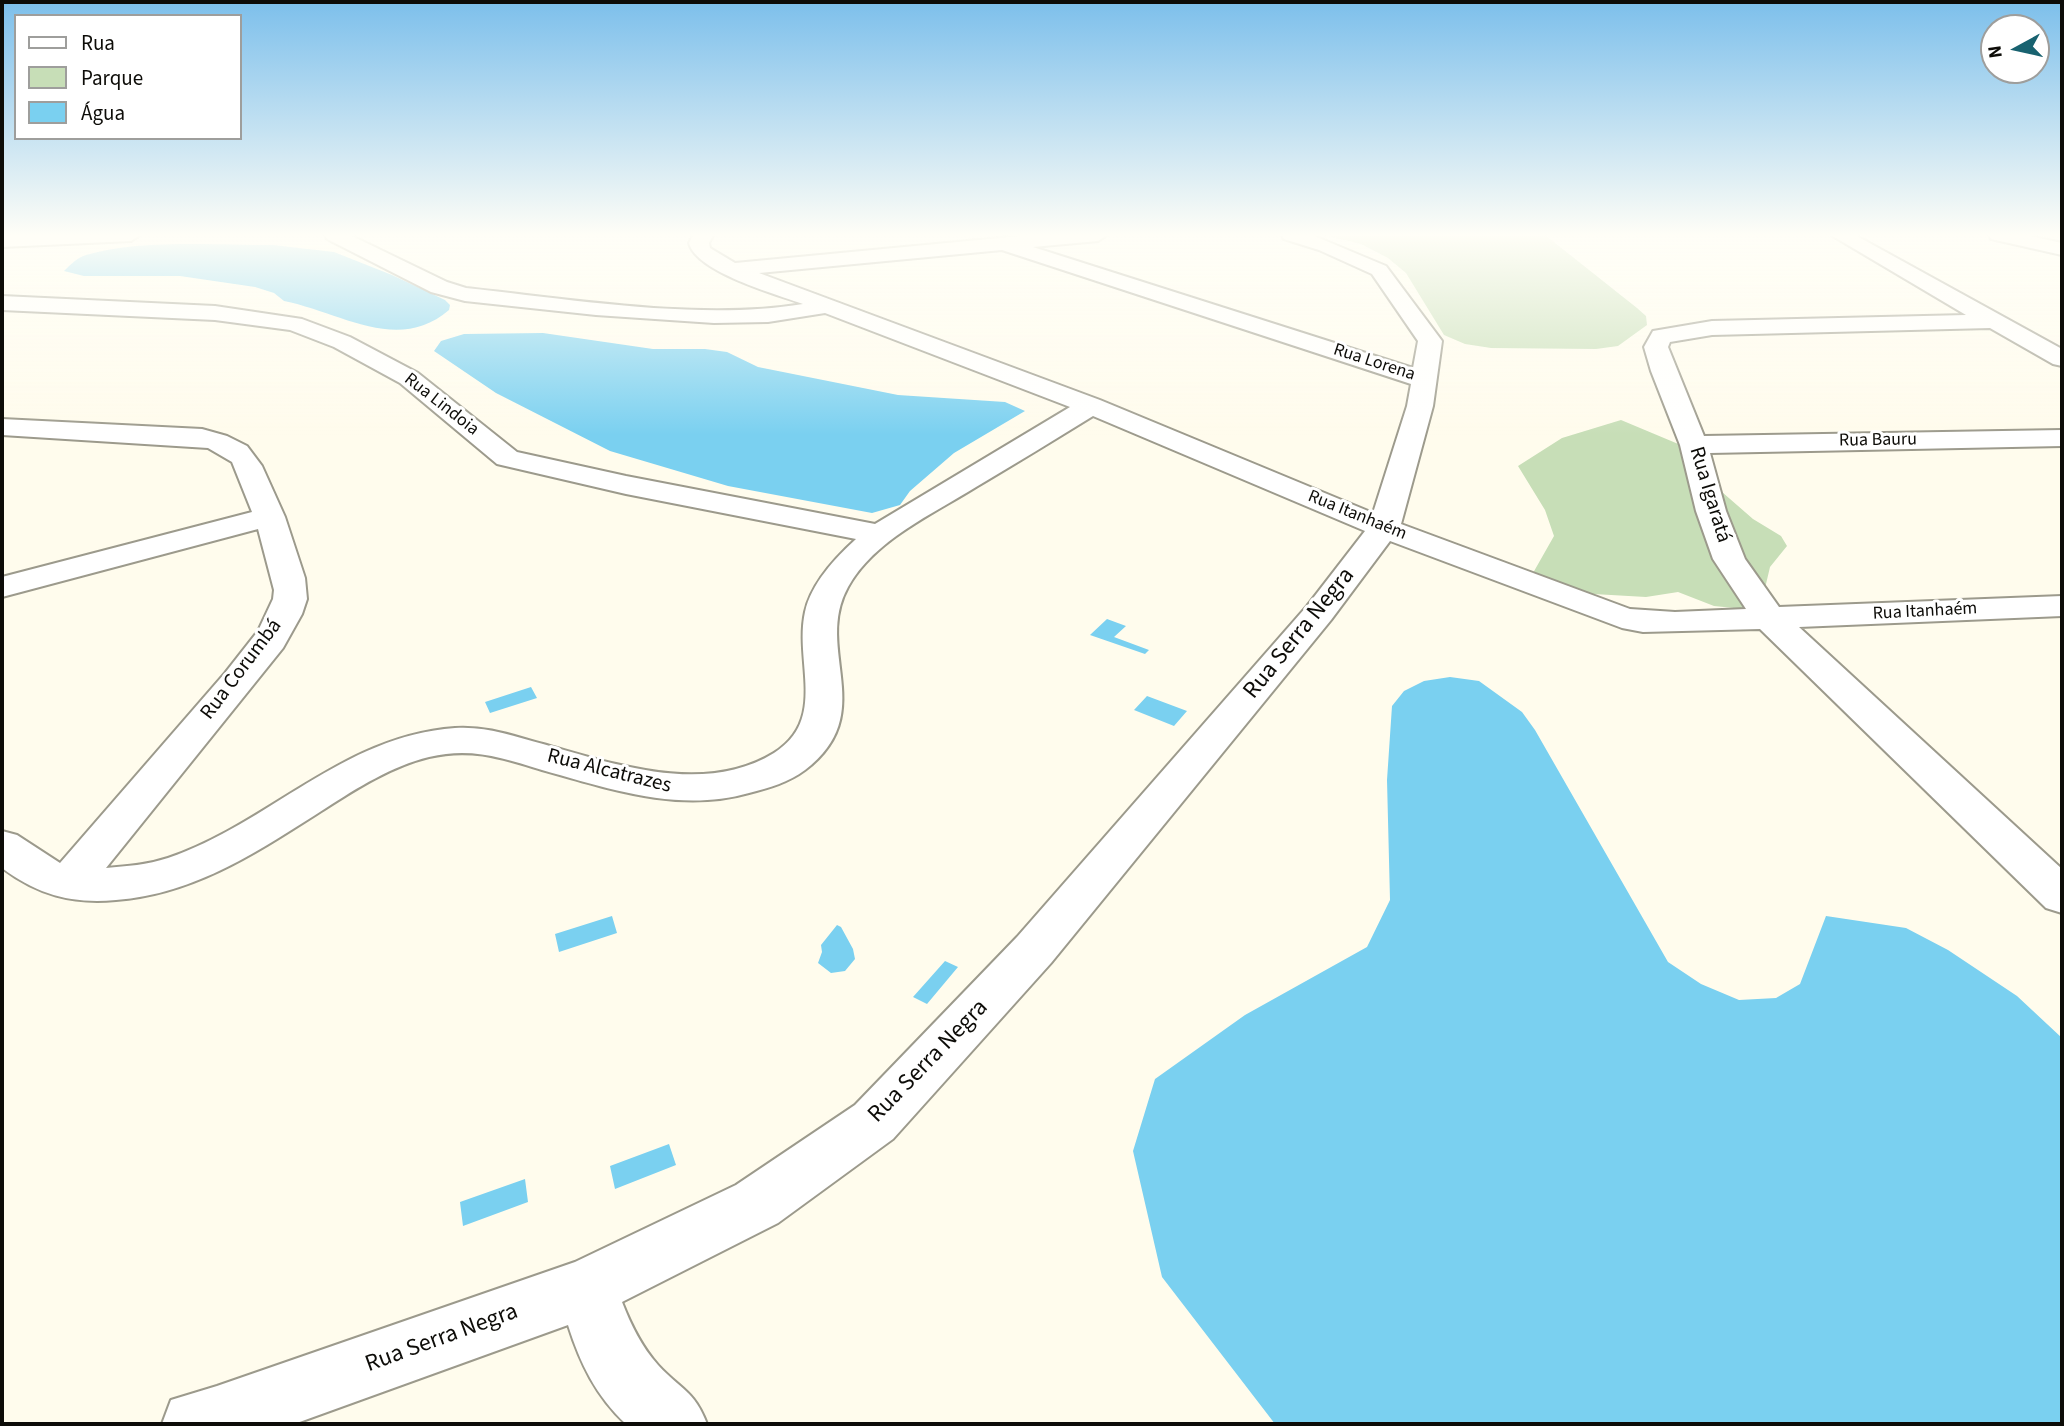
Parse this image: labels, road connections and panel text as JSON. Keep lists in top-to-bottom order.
{
  "streets": {
    "street": [
      "Rua Lorena",
      "Rua Lindoia",
      "Rua Bauru",
      "Rua Igaratá",
      "Rua Itanhaém",
      "Rua Serra Negra",
      "Rua Corumbá",
      "Rua Alcatrazes"
    ]
  },
  "crossings": [
    ["Rua Lindoia", "Rua Alcatrazes"],
    ["Rua Bauru", "Rua Igaratá"],
    ["Rua Igaratá", "Rua Itanhaém"],
    ["Rua Itanhaém", "Rua Serra Negra"],
    ["Rua Itanhaém", "Rua Alcatrazes"],
    ["Rua Corumbá", "Rua Alcatrazes"]
  ],
  "legend": ["Rua", "Parque", "Água"],
  "north": "left"
}
